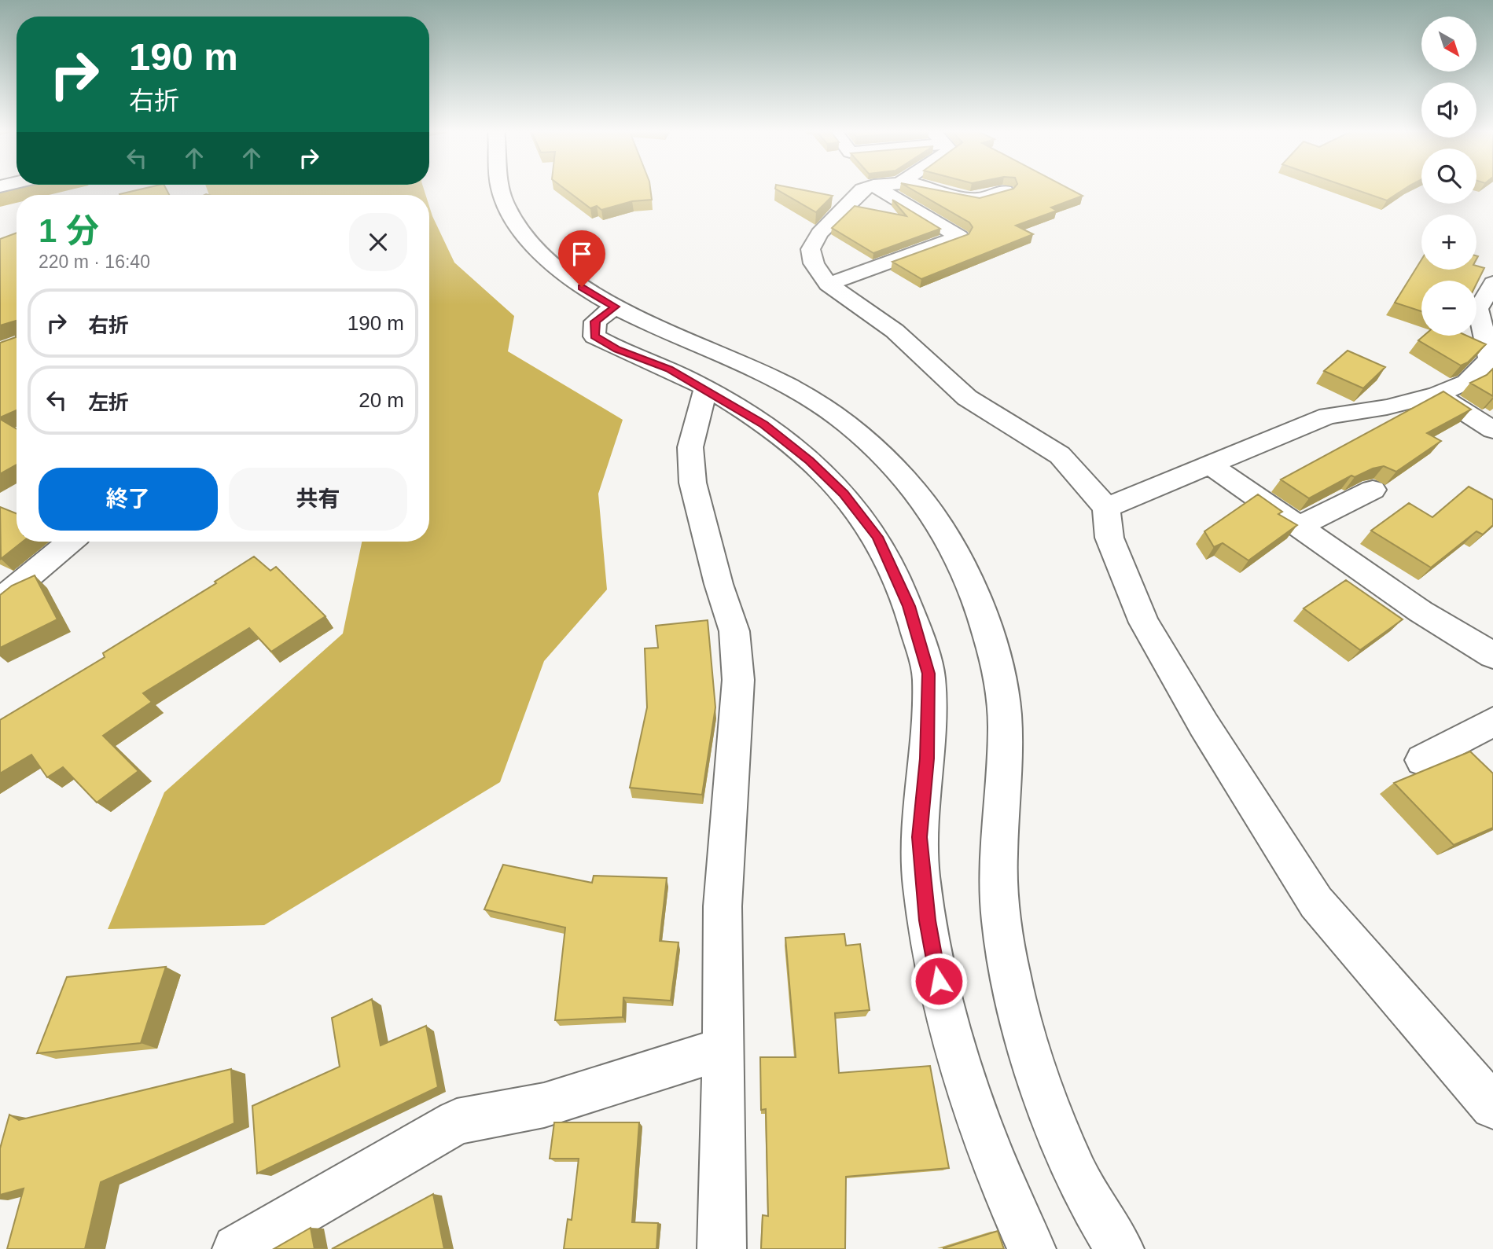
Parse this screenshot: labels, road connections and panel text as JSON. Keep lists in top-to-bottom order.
{
  "north": "bottom right",
  "page": {
    "map_buttons": ["+", "−"],
    "turn": ["190 m", "右折"],
    "heading": ["1 分", "220 m · 16:40"],
    "list": [
      {
        "name": "右折",
        "value": "190 m"
      },
      {
        "name": "左折",
        "value": "20 m"
      }
    ],
    "buttons": ["終了", "共有"]
  }
}
